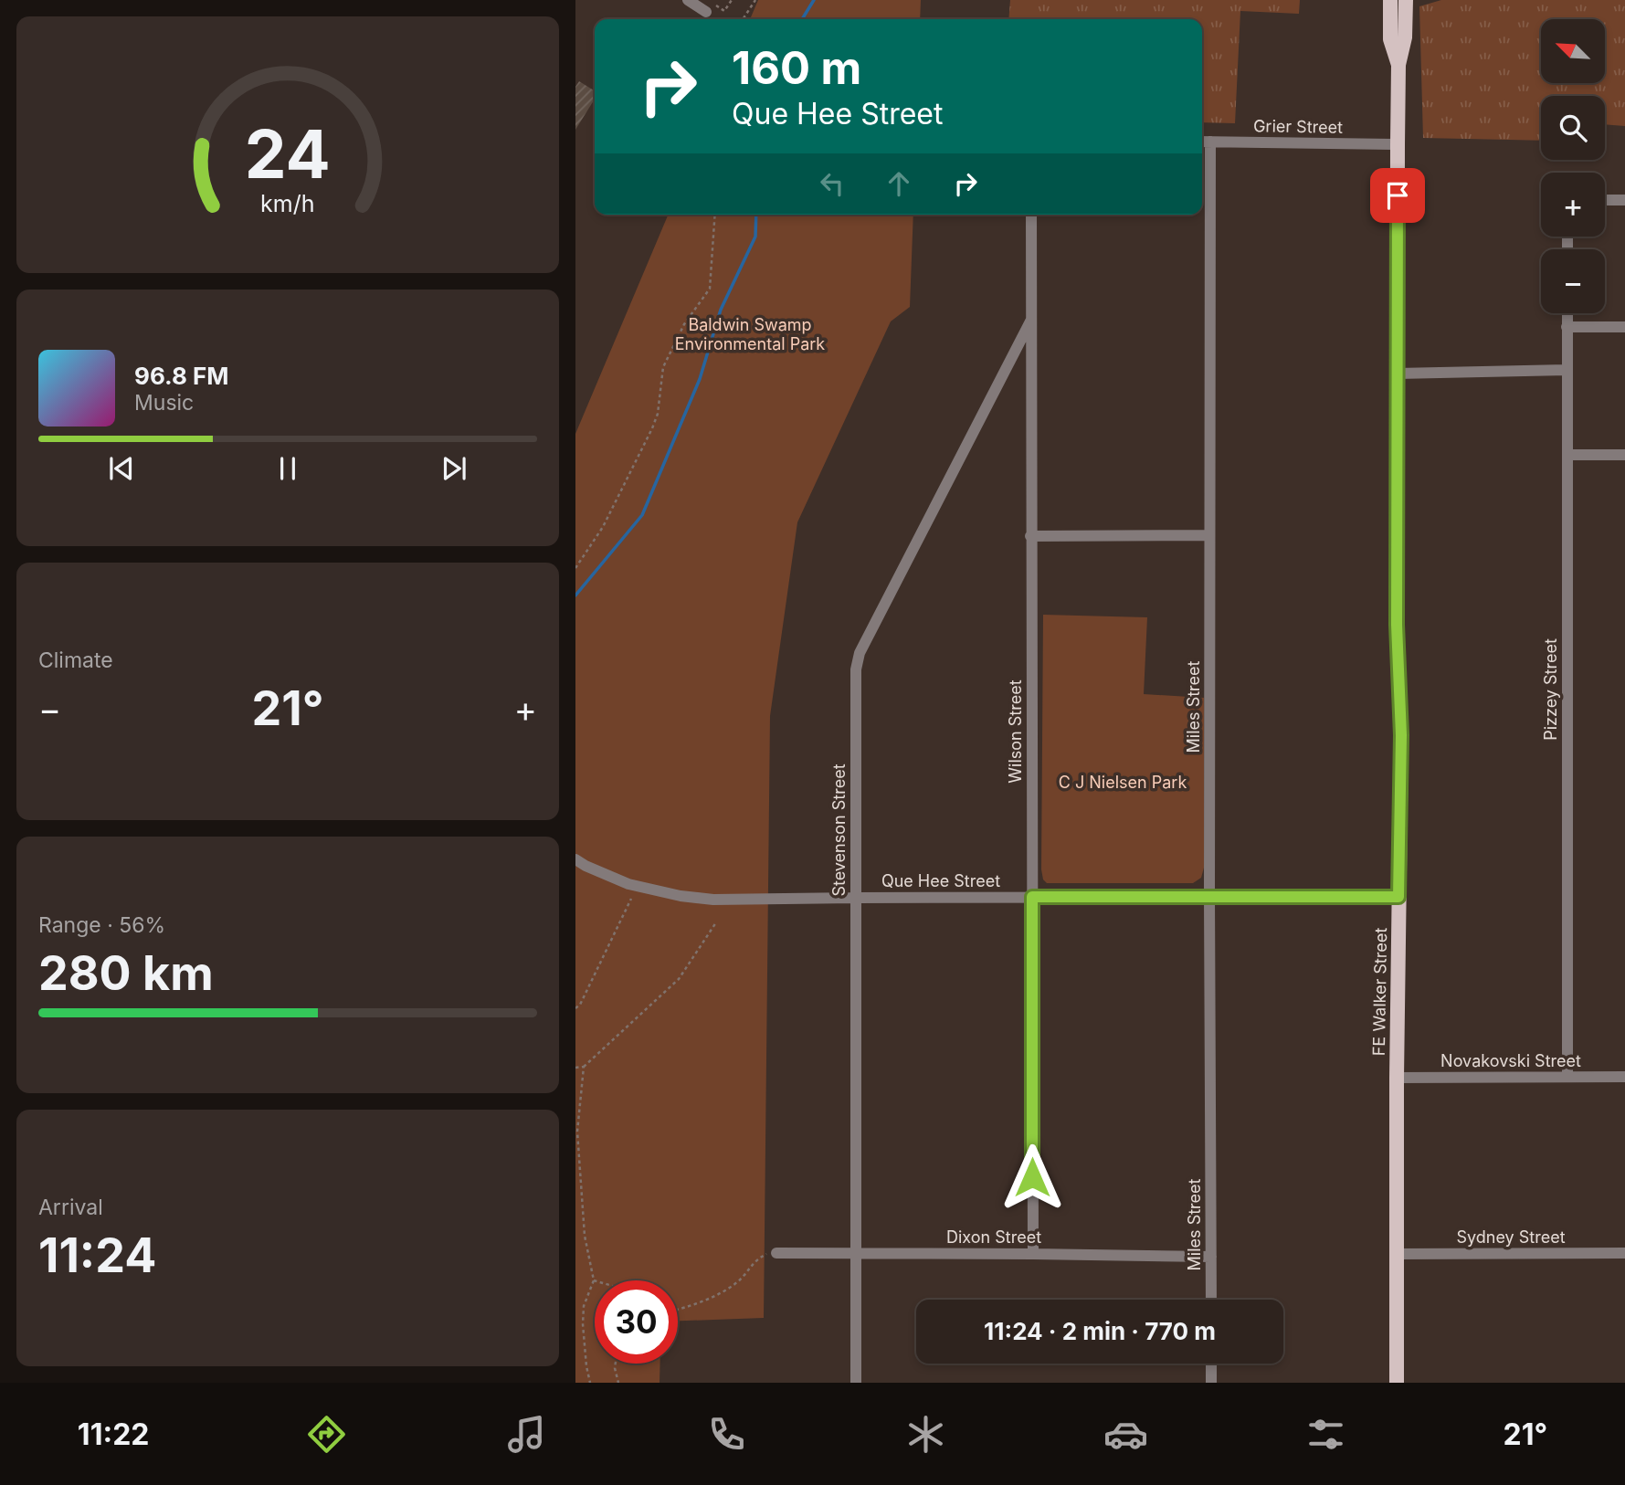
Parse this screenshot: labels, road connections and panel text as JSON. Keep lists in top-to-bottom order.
{
  "streets": {
    "main road": ["FE Walker Street"],
    "street": [
      "Grier Street",
      "Pizzey Street",
      "Miles Street",
      "Wilson Street",
      "Stevenson Street",
      "Que Hee Street",
      "Novakovski Street",
      "Dixon Street",
      "Sydney Street"
    ]
  },
  "crossings": [
    ["Grier Street", "Miles Street"],
    ["Grier Street", "FE Walker Street"],
    ["Pizzey Street", "Novakovski Street"],
    ["Miles Street", "Que Hee Street"],
    ["Miles Street", "Dixon Street"],
    ["Wilson Street", "Stevenson Street"],
    ["Wilson Street", "Que Hee Street"],
    ["Wilson Street", "Dixon Street"],
    ["Stevenson Street", "Que Hee Street"],
    ["Stevenson Street", "Dixon Street"],
    ["Que Hee Street", "FE Walker Street"],
    ["FE Walker Street", "Novakovski Street"],
    ["FE Walker Street", "Sydney Street"]
  ],
  "parks": ["Baldwin Swamp Environmental Park", "C J Nielsen Park"],
  "north": "top left",
  "page": {
    "map_buttons": ["+", "−"],
    "turn": ["160 m", "Que Hee Street"],
    "song": ["96.8 FM", "Music"],
    "tile": [
      "Climate",
      ["Range · 56%", "280 km"],
      ["Arrival", "11:24"]
    ],
    "heat": ["−", "21°", "+"],
    "limit": "30",
    "trip": "11:24 · 2 min · 770 m",
    "tabs": ["11:22", "21°"],
    "gauge": ["24", "km/h"]
  }
}
